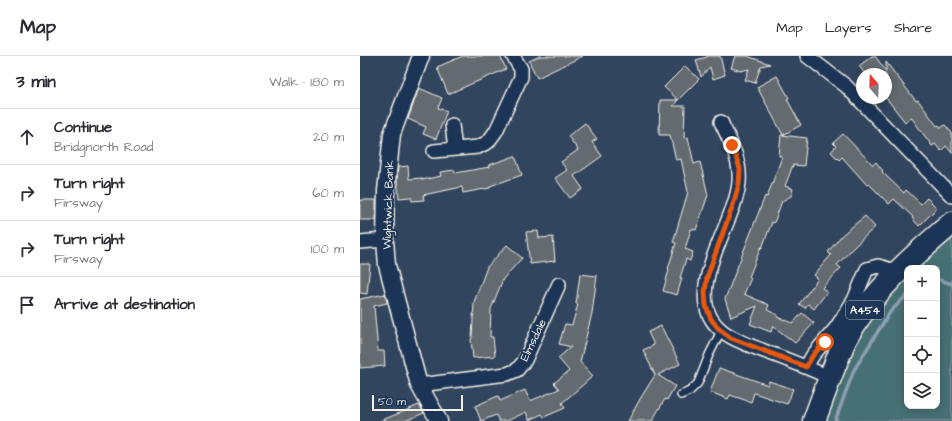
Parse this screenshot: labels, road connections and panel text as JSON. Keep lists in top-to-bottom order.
{
  "streets": {
    "highway": ["A454"],
    "street": ["Wightwick Bank", "Elmsdale"]
  },
  "crossings": [
    ["Wightwick Bank", "Elmsdale"]
  ],
  "scale_bar": "50 m",
  "north": "top",
  "page": {
    "header": "Map",
    "nav": ["Map", "Layers", "Share"],
    "heading": ["3 min", "Walk · 180 m"],
    "list": [
      ["Continue", "Bridgnorth Road", "20 m"],
      ["Turn right", "Firsway", "60 m"],
      ["Turn right", "Firsway", "100 m"],
      "Arrive at destination"
    ],
    "map_buttons": ["+", "−"],
    "scale": "50 m"
  }
}
